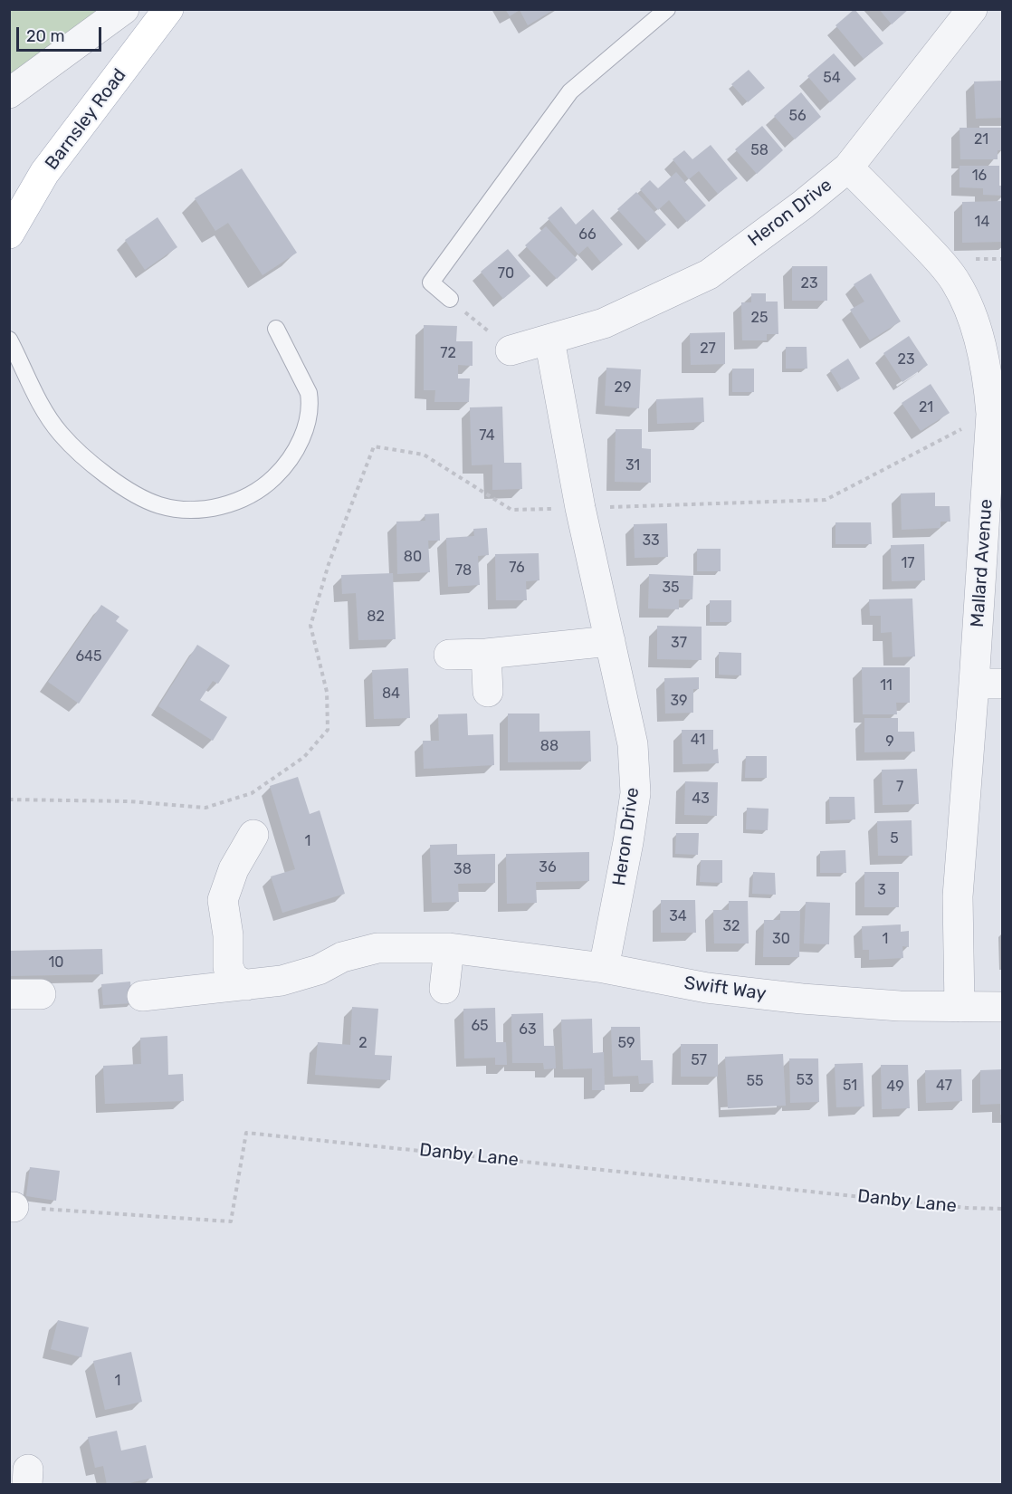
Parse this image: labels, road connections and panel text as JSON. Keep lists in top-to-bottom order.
{
  "streets": {
    "main road": ["Barnsley Road"],
    "street": ["Heron Drive", "Mallard Avenue", "Swift Way"],
    "path": ["Danby Lane"]
  },
  "crossings": [
    ["Heron Drive", "Mallard Avenue"],
    ["Heron Drive", "Swift Way"],
    ["Mallard Avenue", "Swift Way"]
  ],
  "house_numbers": [
    "54",
    "56",
    "21",
    "58",
    "16",
    "14",
    "66",
    "70",
    "23",
    "25",
    "27",
    "72",
    "23",
    "29",
    "21",
    "74",
    "31",
    "33",
    "80",
    "17",
    "76",
    "78",
    "35",
    "82",
    "37",
    "645",
    "11",
    "84",
    "39",
    "41",
    "9",
    "88",
    "7",
    "43",
    "5",
    "1",
    "36",
    "38",
    "3",
    "34",
    "32",
    "30",
    "1",
    "10",
    "65",
    "63",
    "2",
    "59",
    "57",
    "53",
    "55",
    "51",
    "47",
    "49",
    "1"
  ],
  "scale_bar": "20 m"
}
